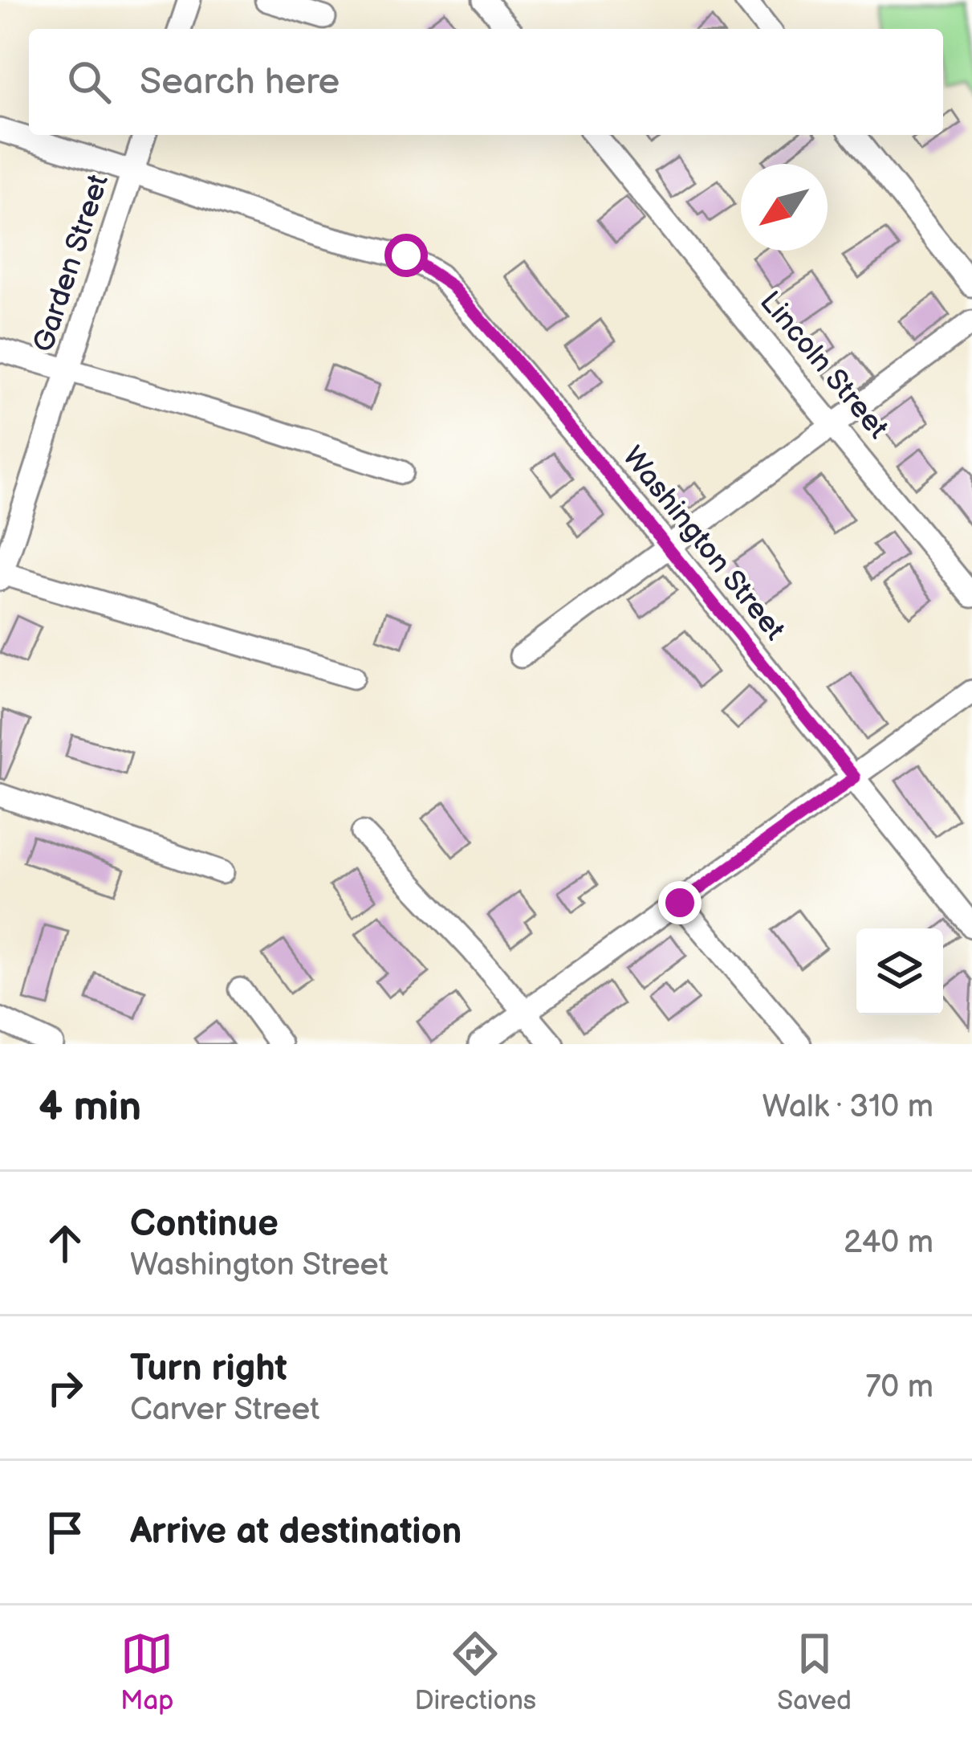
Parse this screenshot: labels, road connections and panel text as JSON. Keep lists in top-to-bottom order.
{
  "streets": {
    "street": ["Garden Street", "Lincoln Street", "Washington Street"]
  },
  "crossings": [
    ["Garden Street", "Washington Street"]
  ],
  "north": "bottom left",
  "page": {
    "search": "Search here",
    "heading": ["4 min", "Walk · 310 m"],
    "list": [
      ["Continue", "Washington Street", "240 m"],
      ["Turn right", "Carver Street", "70 m"],
      "Arrive at destination"
    ],
    "nav": ["Map", "Directions", "Saved"]
  }
}
